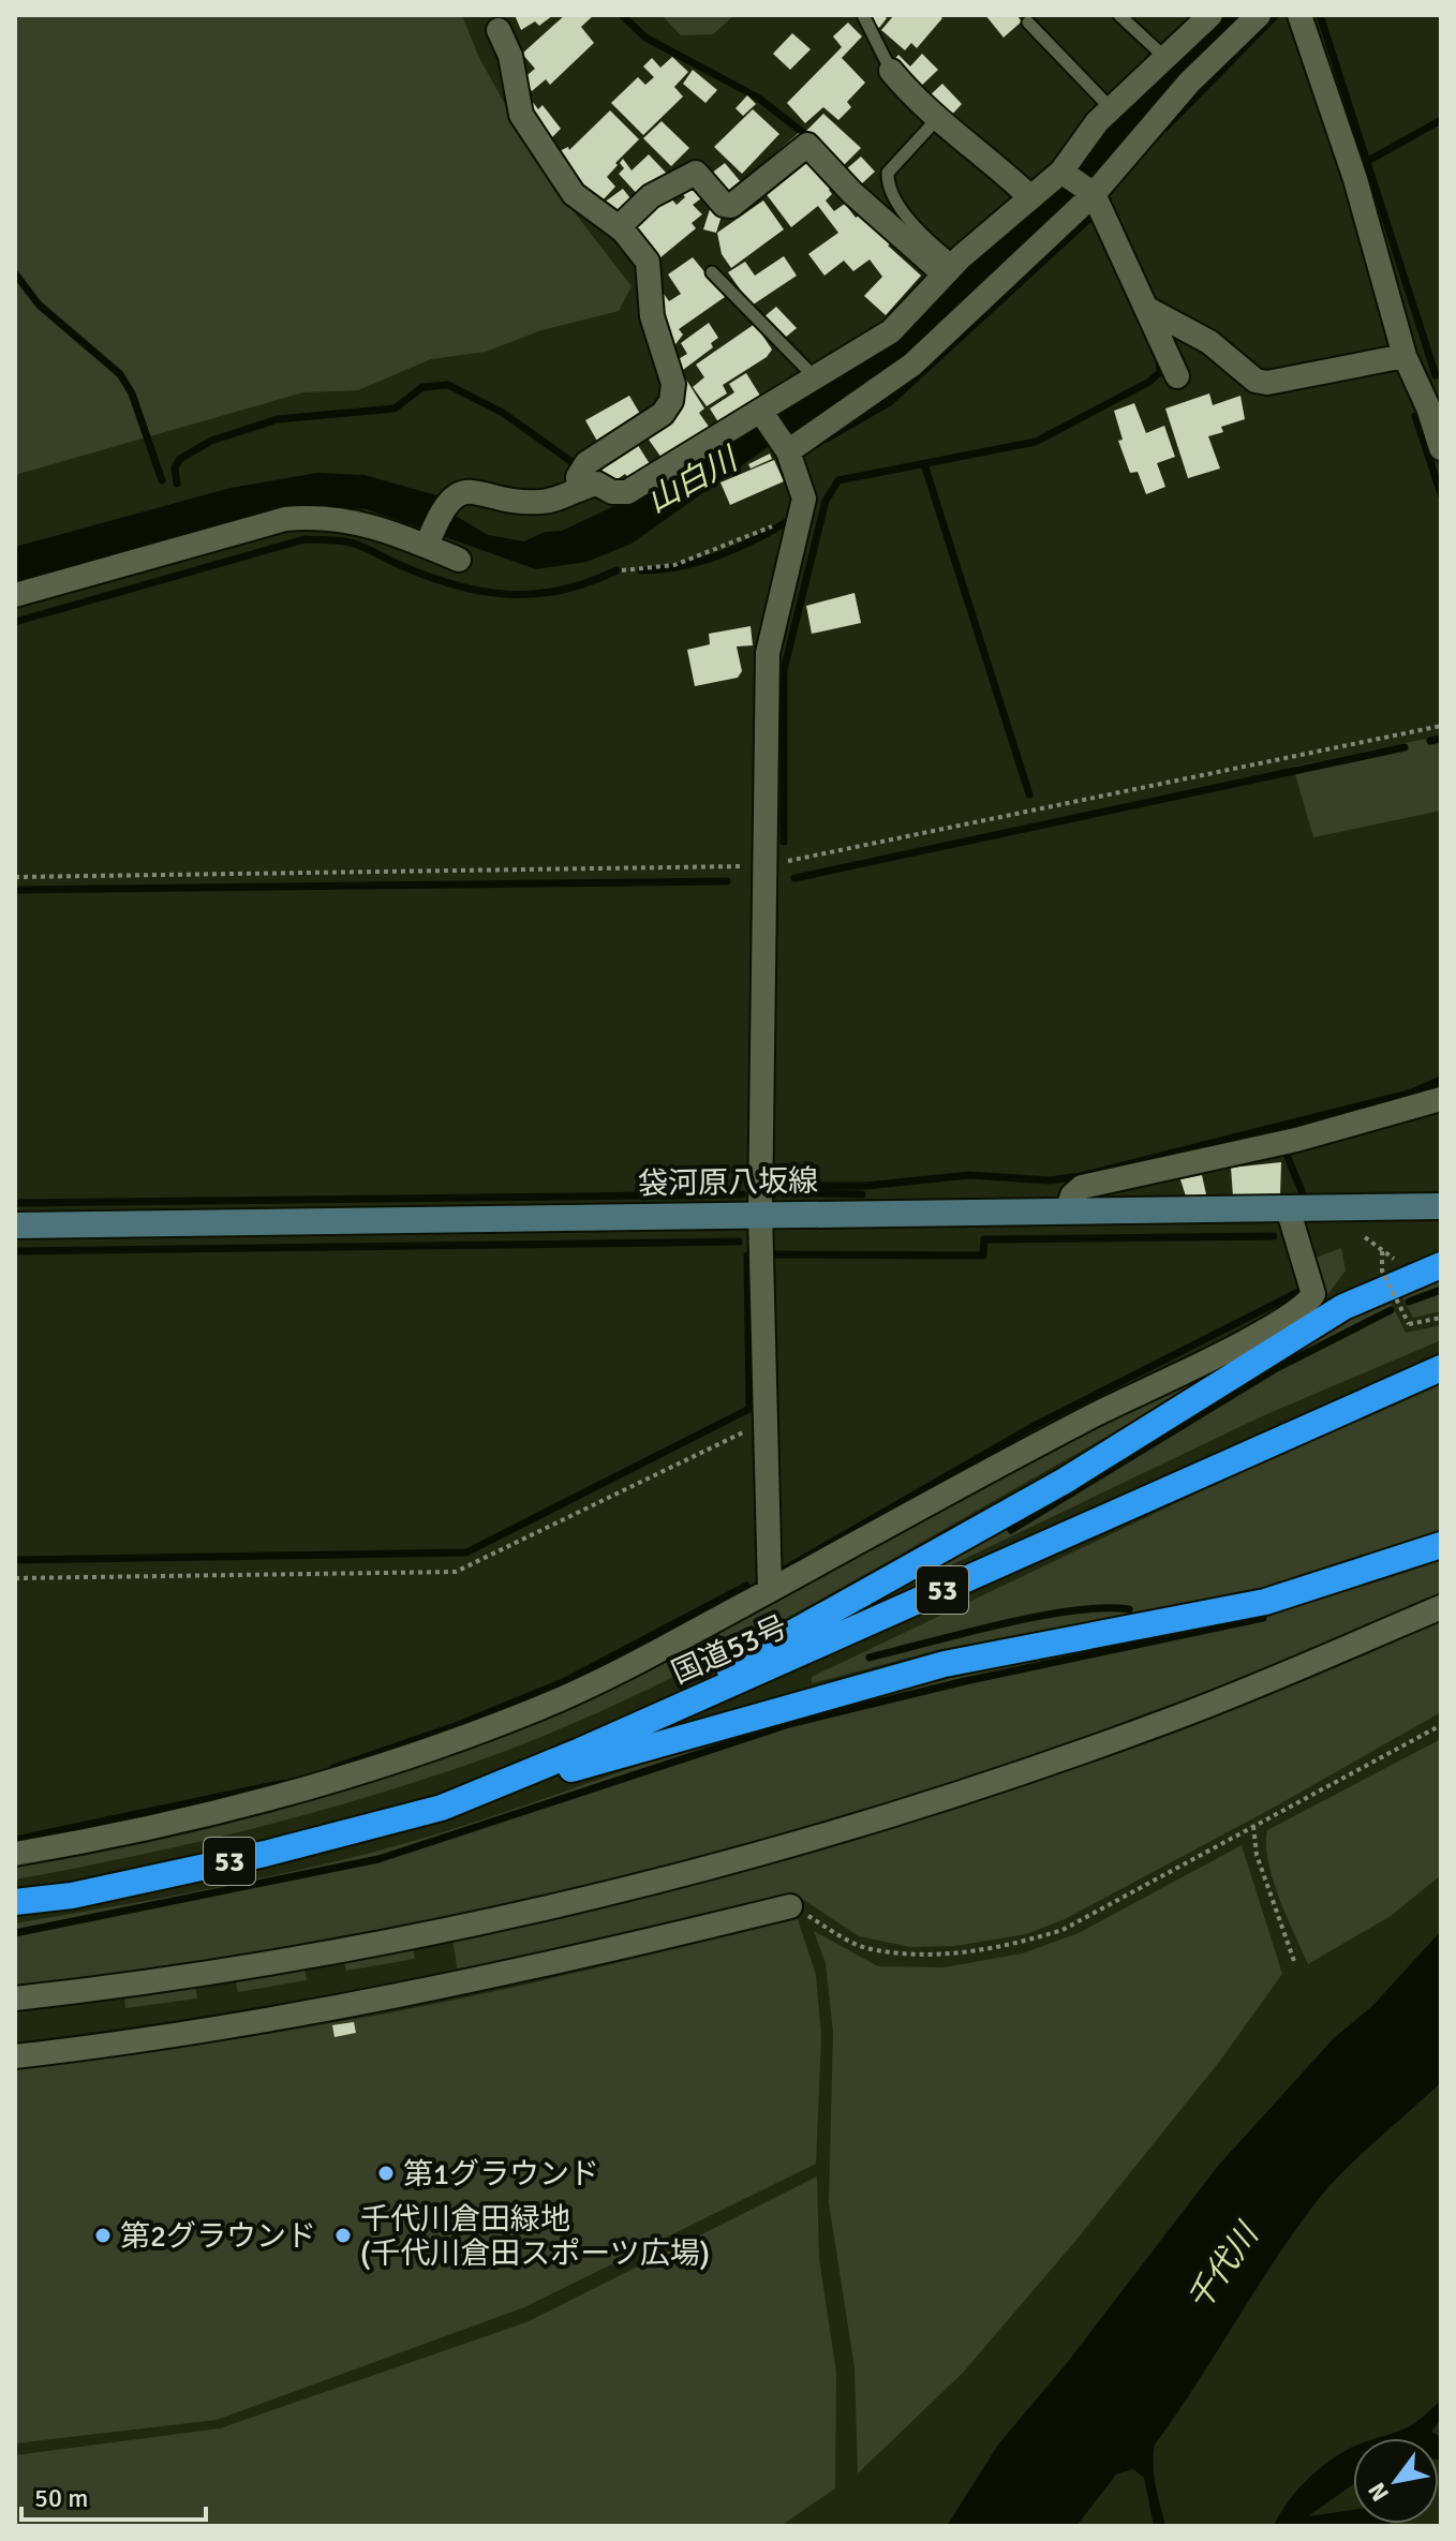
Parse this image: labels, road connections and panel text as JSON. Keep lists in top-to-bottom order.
{
  "streets": {
    "highway": ["53", "国道53号"],
    "main road": ["袋河原八坂線"]
  },
  "water": ["山白川", "千代川"],
  "places": ["第1グラウンド", "第2グラウンド", "千代川倉田緑地 (千代川倉田スポーツ広場)"],
  "scale_bar": "50 m",
  "north": "bottom left"
}
